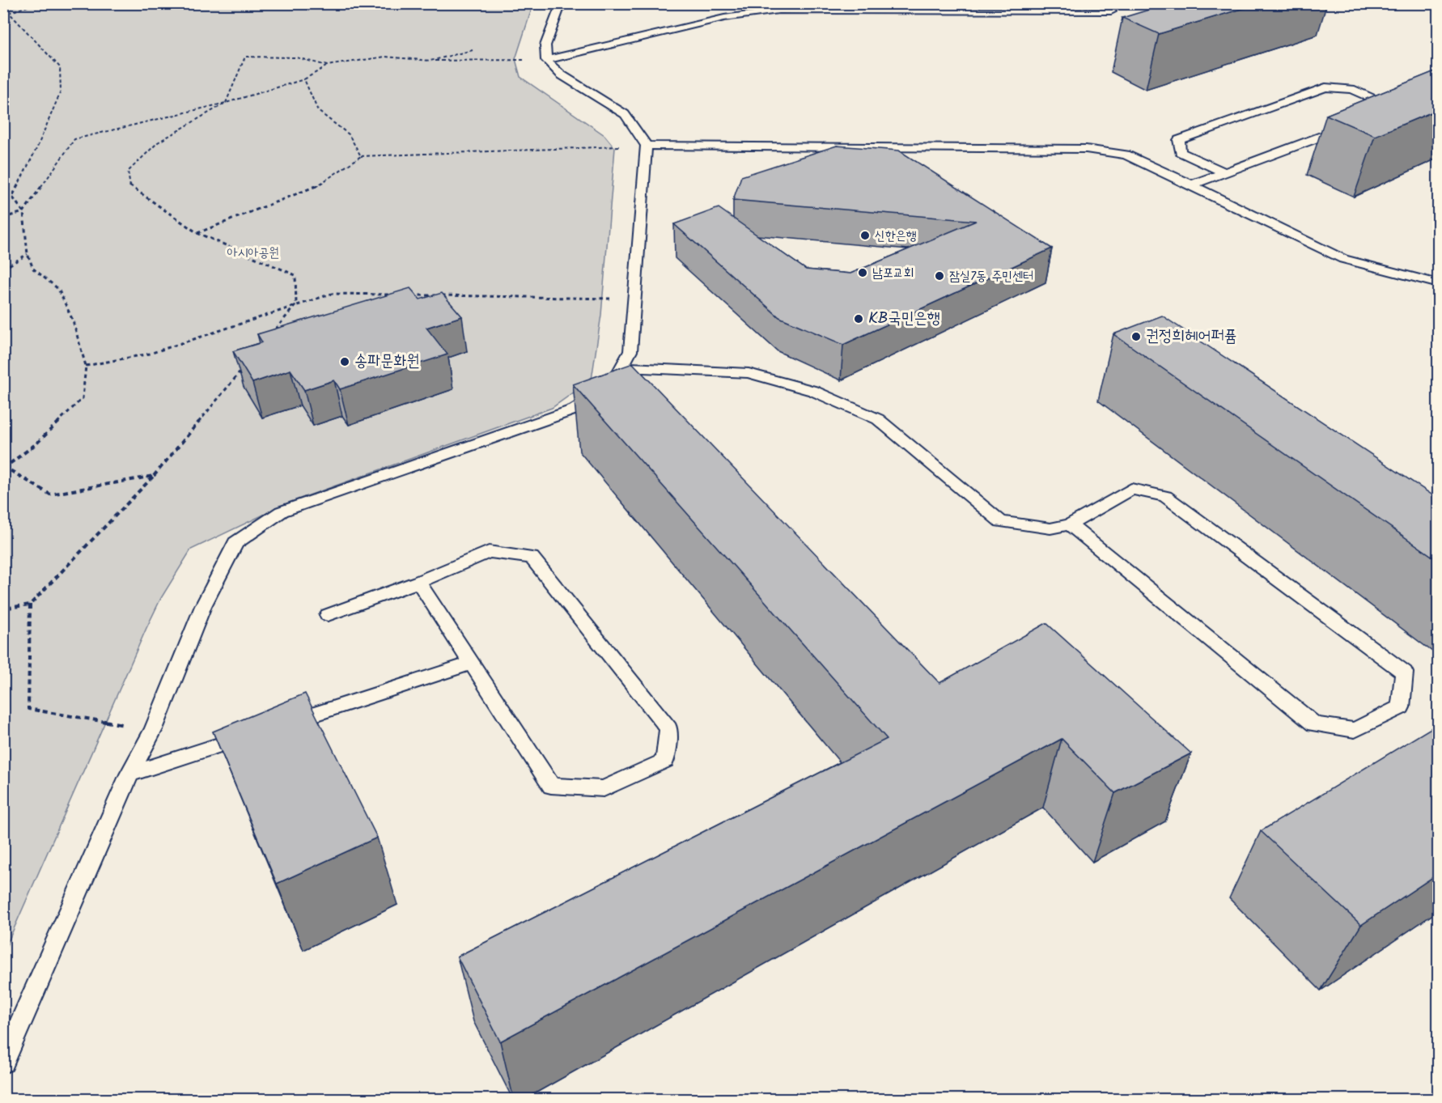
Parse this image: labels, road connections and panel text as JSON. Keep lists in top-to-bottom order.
{
  "parks": ["아시아공원"],
  "places": [
    "신한은행",
    "남포교회",
    "잠실7동 주민센터",
    "KB국민은행",
    "권정희헤어퍼퓸",
    "송파문화원"
  ]
}
